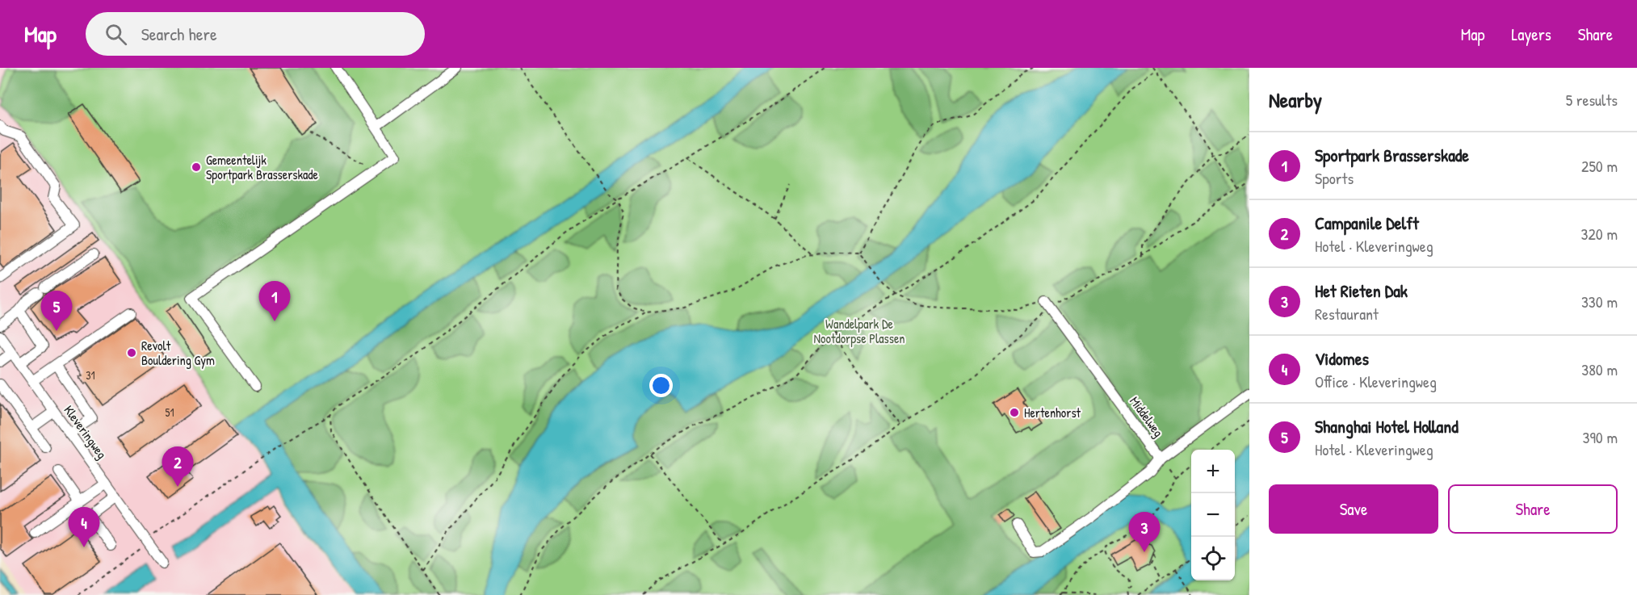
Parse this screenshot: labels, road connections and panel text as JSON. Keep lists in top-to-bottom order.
{
  "streets": {
    "street": ["Middelweg", "Kleveringweg"]
  },
  "parks": ["Wandelpark De Nootdorpse Plassen"],
  "places": ["Gemeentelijk Sportpark Brasserskade", "Revolt Bouldering Gym", "Hertenhorst"],
  "house_numbers": ["31", "51"],
  "page": {
    "header": "Map",
    "search": "Search here",
    "nav": ["Map", "Layers", "Share"],
    "heading": ["Nearby", "5 results"],
    "list": [
      {
        "mark": "1",
        "name": "Sportpark Brasserskade",
        "note": "Sports",
        "value": "250 m"
      },
      {
        "mark": "2",
        "name": "Campanile Delft",
        "note": "Hotel · Kleveringweg",
        "value": "320 m"
      },
      {
        "mark": "3",
        "name": "Het Rieten Dak",
        "note": "Restaurant",
        "value": "330 m"
      },
      {
        "mark": "4",
        "name": "Vidomes",
        "note": "Office · Kleveringweg",
        "value": "380 m"
      },
      {
        "mark": "5",
        "name": "Shanghai Hotel Holland",
        "note": "Hotel · Kleveringweg",
        "value": "390 m"
      }
    ],
    "pins": [
      "1",
      "5",
      "2",
      "4",
      "3"
    ],
    "map_buttons": ["+", "−"],
    "buttons": ["Save", "Share"]
  }
}
